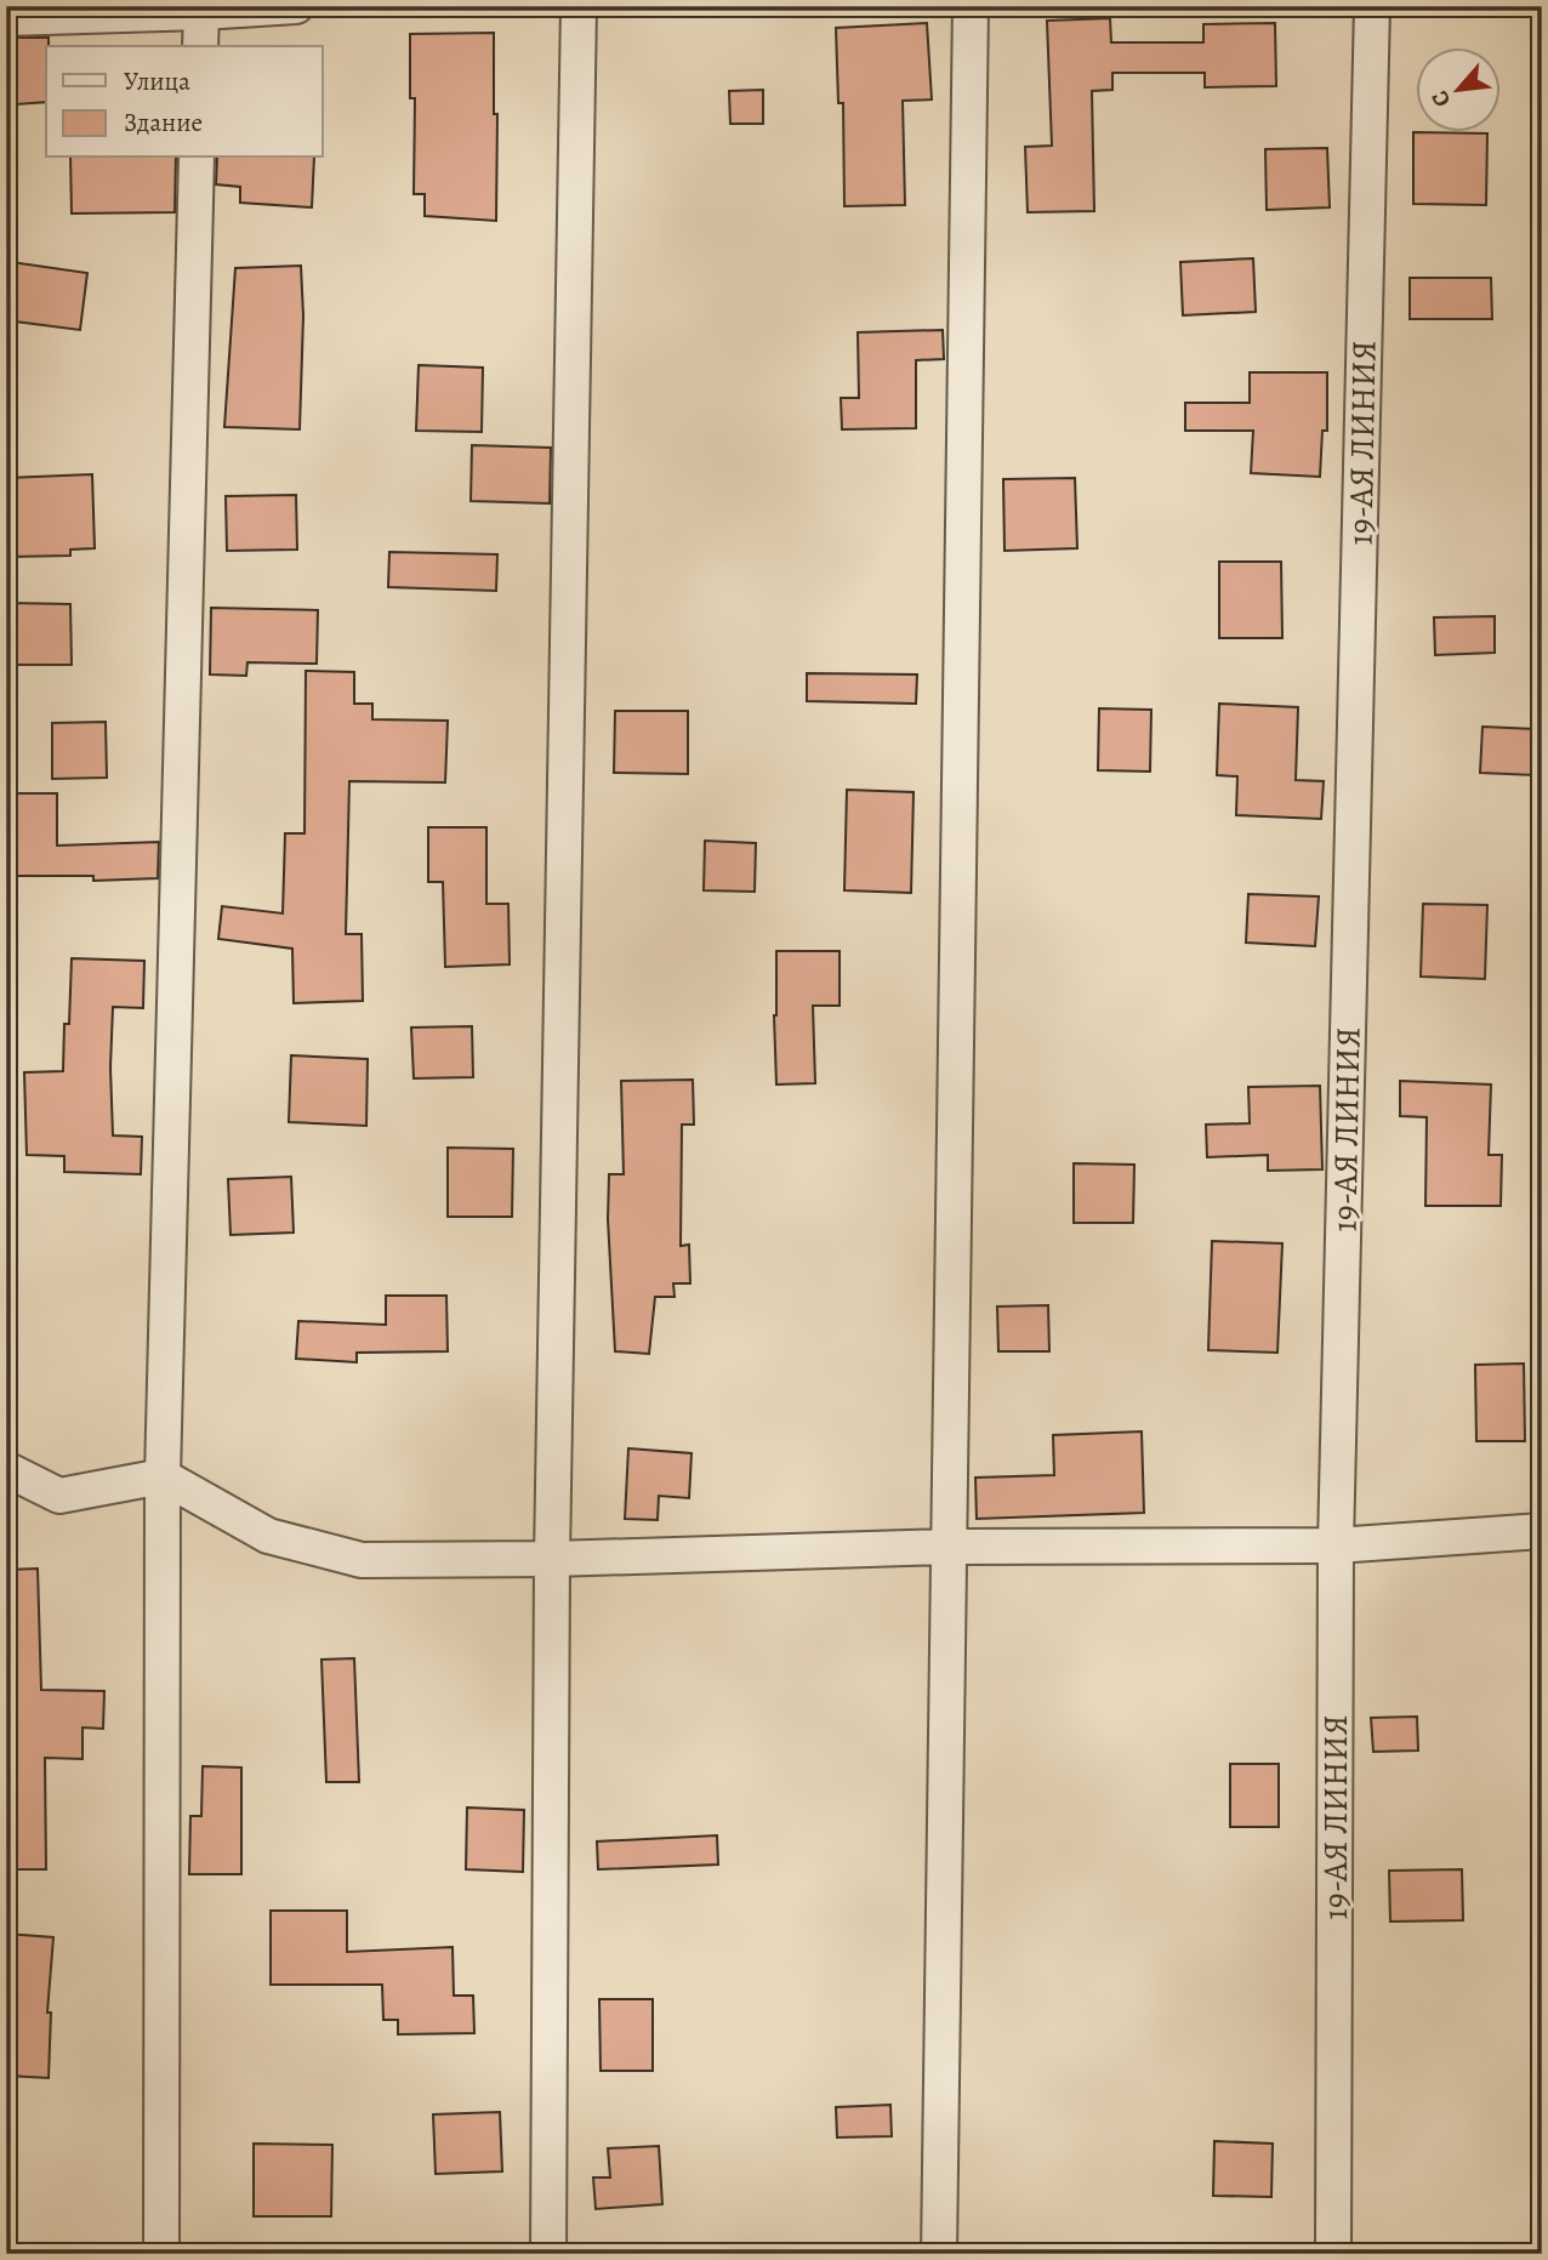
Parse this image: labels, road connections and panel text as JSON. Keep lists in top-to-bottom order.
{
  "streets": {
    "street": ["19-АЯ ЛИНИЯ"]
  },
  "legend": ["Улица", "Здание"],
  "north": "bottom left"
}
